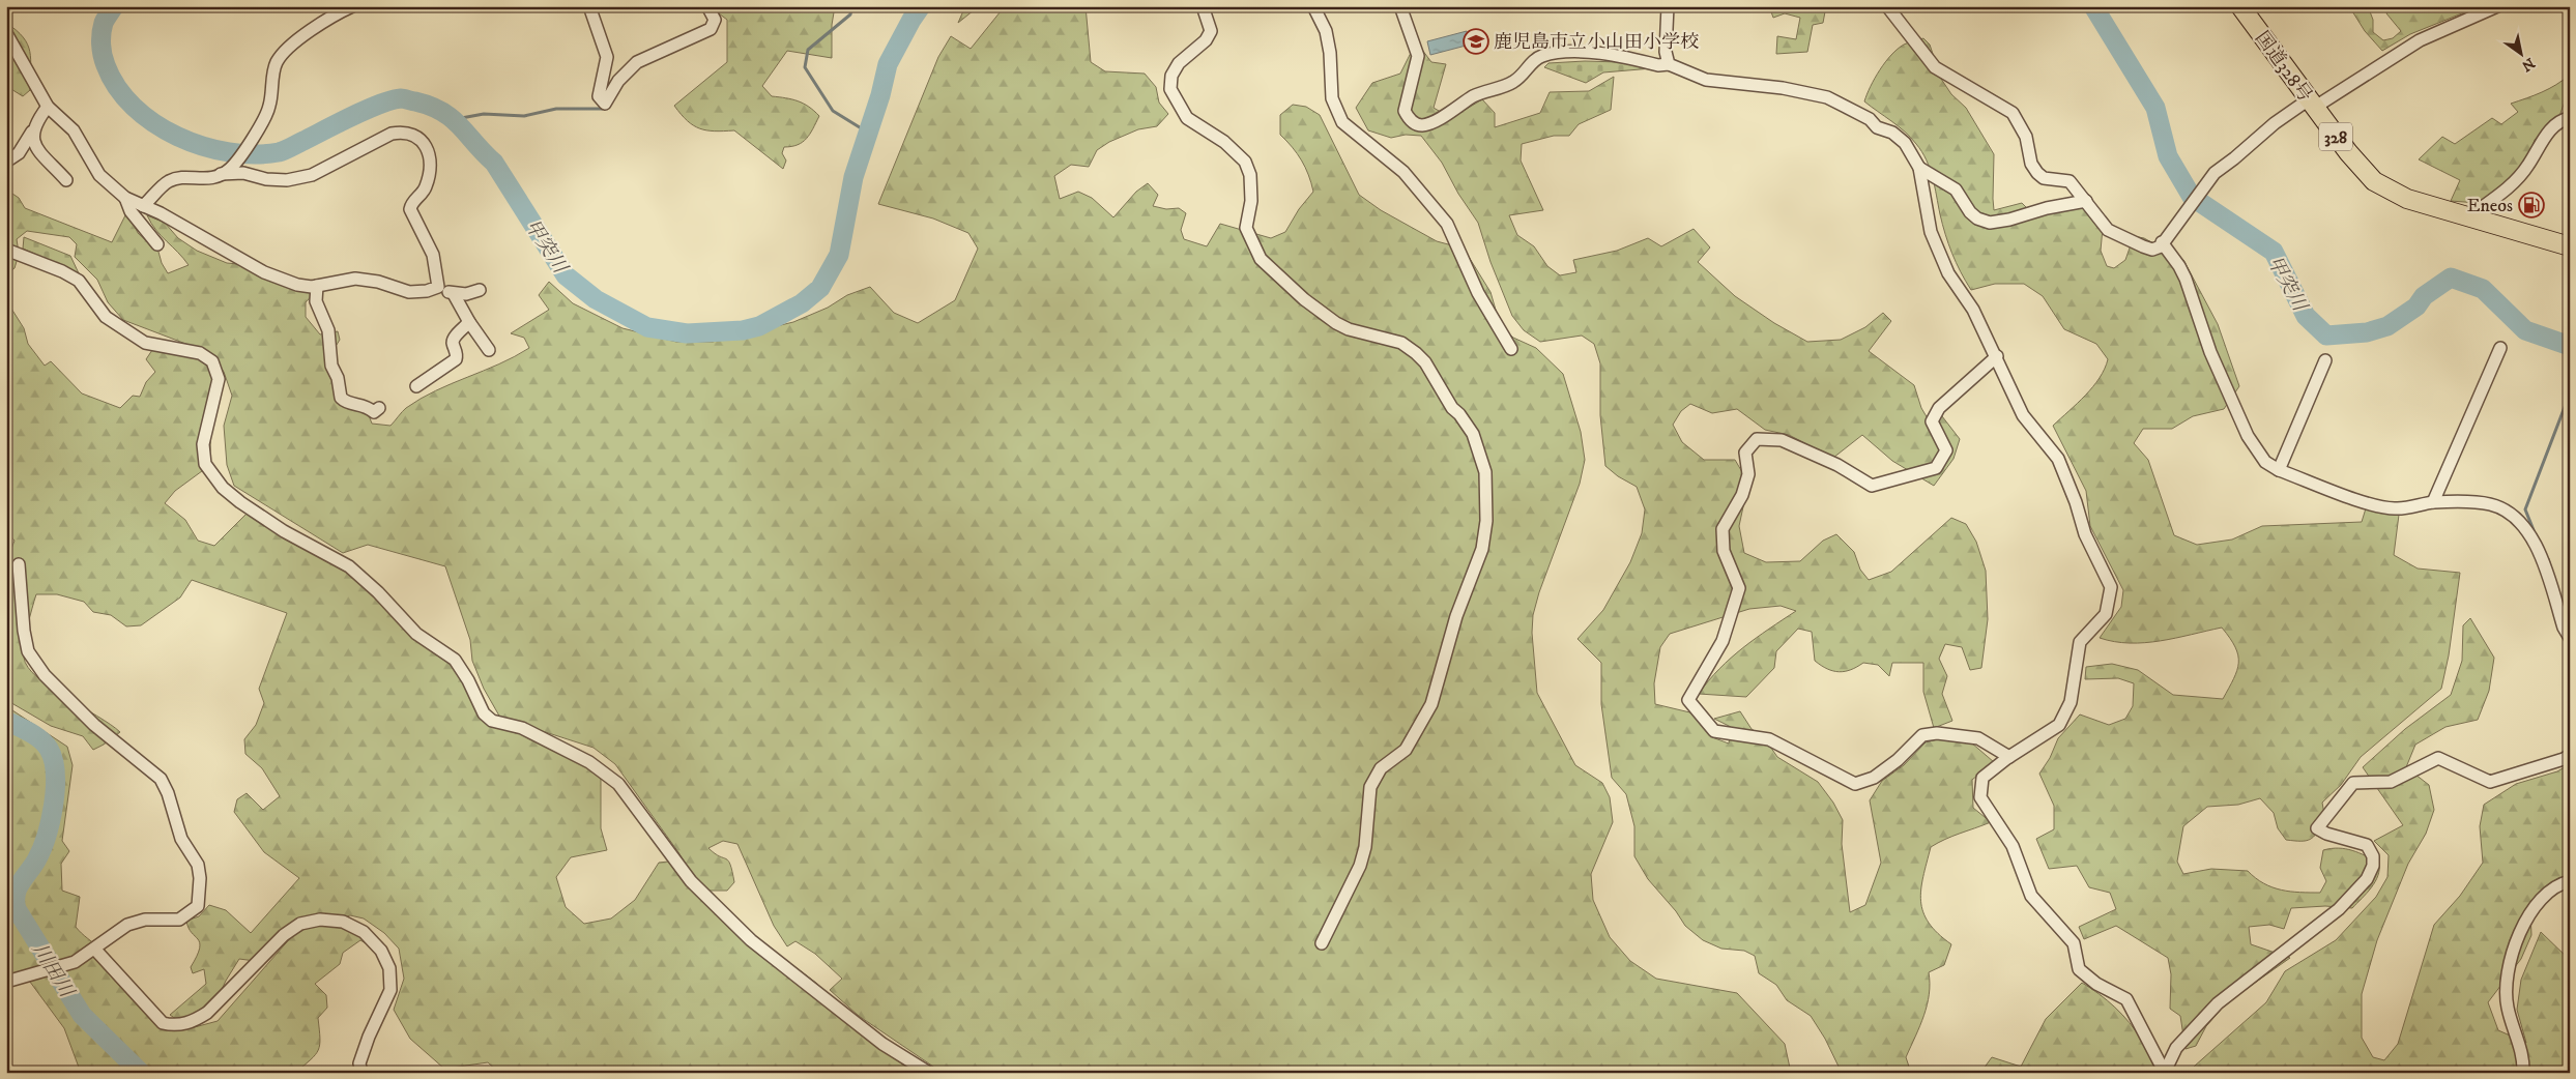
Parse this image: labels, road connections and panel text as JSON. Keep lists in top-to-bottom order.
{
  "streets": {
    "highway": ["国道328号", "328"]
  },
  "water": ["甲突川", "川田川"],
  "places": {
    "school or university": ["鹿児島市立小山田小学校"],
    "fuel station": ["Eneos"]
  },
  "north": "bottom right"
}
